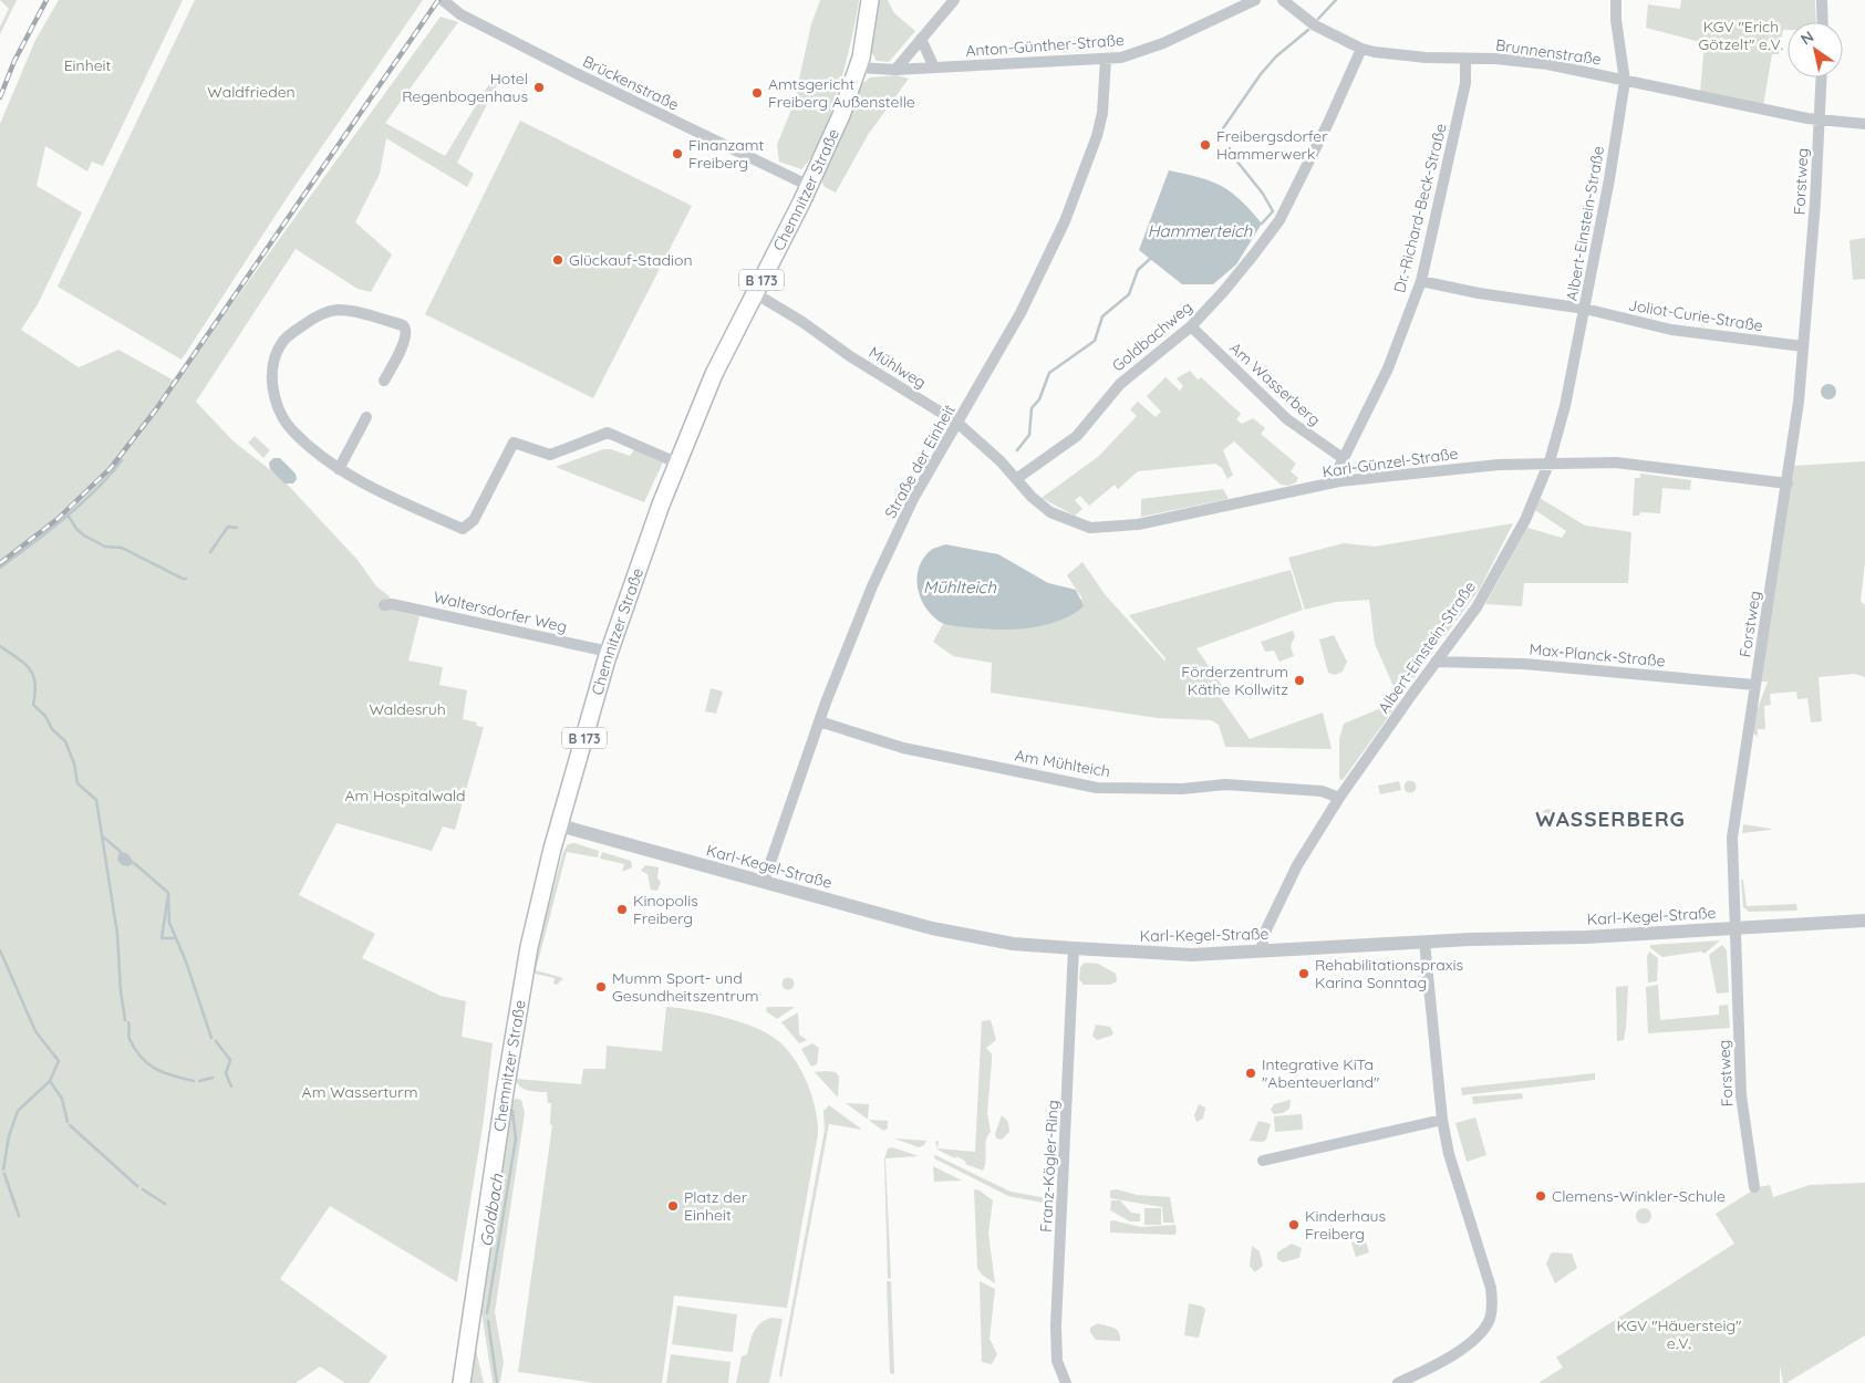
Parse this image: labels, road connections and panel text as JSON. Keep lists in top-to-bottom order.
{
  "streets": {
    "main road": ["Chemnitzer Straße", "B 173"],
    "street": [
      "Anton-Günther-Straße",
      "Brunnenstraße",
      "Brückenstraße",
      "Forstweg",
      "Dr.-Richard-Beck-Straße",
      "Albert-Einstein-Straße",
      "Joliot-Curie-Straße",
      "Goldbachweg",
      "Mühlweg",
      "Am Wasserberg",
      "Straße der Einheit",
      "Karl-Günzel-Straße",
      "Waltersdorfer Weg",
      "Max-Planck-Straße",
      "Am Mühlteich",
      "Karl-Kegel-Straße",
      "Franz-Kögler-Ring"
    ]
  },
  "crossings": [
    ["Anton-Günther-Straße", "Chemnitzer Straße"],
    ["Anton-Günther-Straße", "Straße der Einheit"],
    ["Brunnenstraße", "Forstweg"],
    ["Brunnenstraße", "Dr.-Richard-Beck-Straße"],
    ["Brunnenstraße", "Albert-Einstein-Straße"],
    ["Brunnenstraße", "Goldbachweg"],
    ["Brückenstraße", "Chemnitzer Straße"],
    ["Forstweg", "Joliot-Curie-Straße"],
    ["Forstweg", "Karl-Günzel-Straße"],
    ["Forstweg", "Max-Planck-Straße"],
    ["Forstweg", "Karl-Kegel-Straße"],
    ["Chemnitzer Straße", "Mühlweg"],
    ["Chemnitzer Straße", "Waltersdorfer Weg"],
    ["Chemnitzer Straße", "Karl-Kegel-Straße"],
    ["Dr.-Richard-Beck-Straße", "Joliot-Curie-Straße"],
    ["Dr.-Richard-Beck-Straße", "Am Wasserberg"],
    ["Dr.-Richard-Beck-Straße", "Karl-Günzel-Straße"],
    ["Albert-Einstein-Straße", "Joliot-Curie-Straße"],
    ["Albert-Einstein-Straße", "Karl-Günzel-Straße"],
    ["Albert-Einstein-Straße", "Max-Planck-Straße"],
    ["Albert-Einstein-Straße", "Am Mühlteich"],
    ["Albert-Einstein-Straße", "Karl-Kegel-Straße"],
    ["Goldbachweg", "Mühlweg"],
    ["Goldbachweg", "Am Wasserberg"],
    ["Goldbachweg", "Karl-Günzel-Straße"],
    ["Mühlweg", "Straße der Einheit"],
    ["Mühlweg", "Karl-Günzel-Straße"],
    ["Straße der Einheit", "Am Mühlteich"],
    ["Straße der Einheit", "Karl-Kegel-Straße"],
    ["Karl-Kegel-Straße", "Franz-Kögler-Ring"]
  ],
  "districts": ["WASSERBERG"],
  "water": ["Hammerteich", "Mühlteich", "Goldbach"],
  "parks": [
    "KGV \"Erich Götzelt\" e.V.",
    "Einheit",
    "Waldfrieden",
    "Waldesruh",
    "Am Hospitalwald",
    "Am Wasserturm",
    "KGV \"Häuersteig\" e.V."
  ],
  "places": [
    "Hotel Regenbogenhaus",
    "Amtsgericht Freiberg Außenstelle",
    "Freibergsdorfer Hammerwerk",
    "Finanzamt Freiberg",
    "Glückauf-Stadion",
    "Förderzentrum Käthe Kollwitz",
    "Kinopolis Freiberg",
    "Rehabilitationspraxis Karina Sonntag",
    "Mumm Sport- und Gesundheitszentrum",
    "Integrative KiTa \"Abenteuerland\"",
    "Clemens-Winkler-Schule",
    "Platz der Einheit",
    "Kinderhaus Freiberg"
  ],
  "north": "top left"
}
